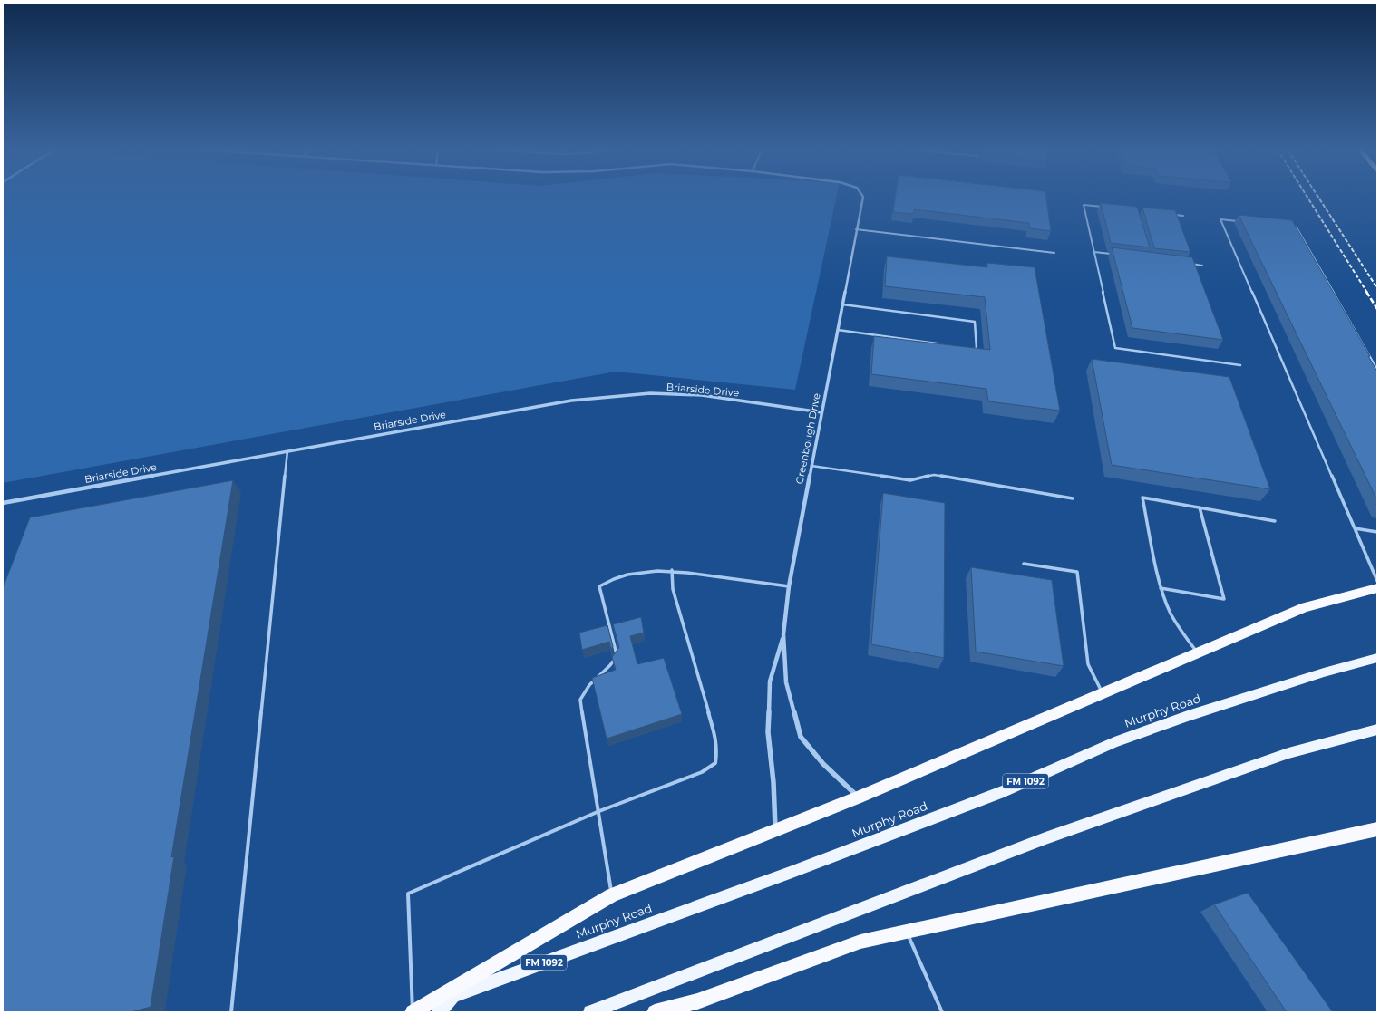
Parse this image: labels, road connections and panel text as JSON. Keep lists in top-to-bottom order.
{
  "streets": {
    "main road": ["Murphy Road", "FM 1092"],
    "street": ["Briarside Drive", "Greenbough Drive"]
  },
  "crossings": [
    ["Briarside Drive", "Greenbough Drive"]
  ]
}
